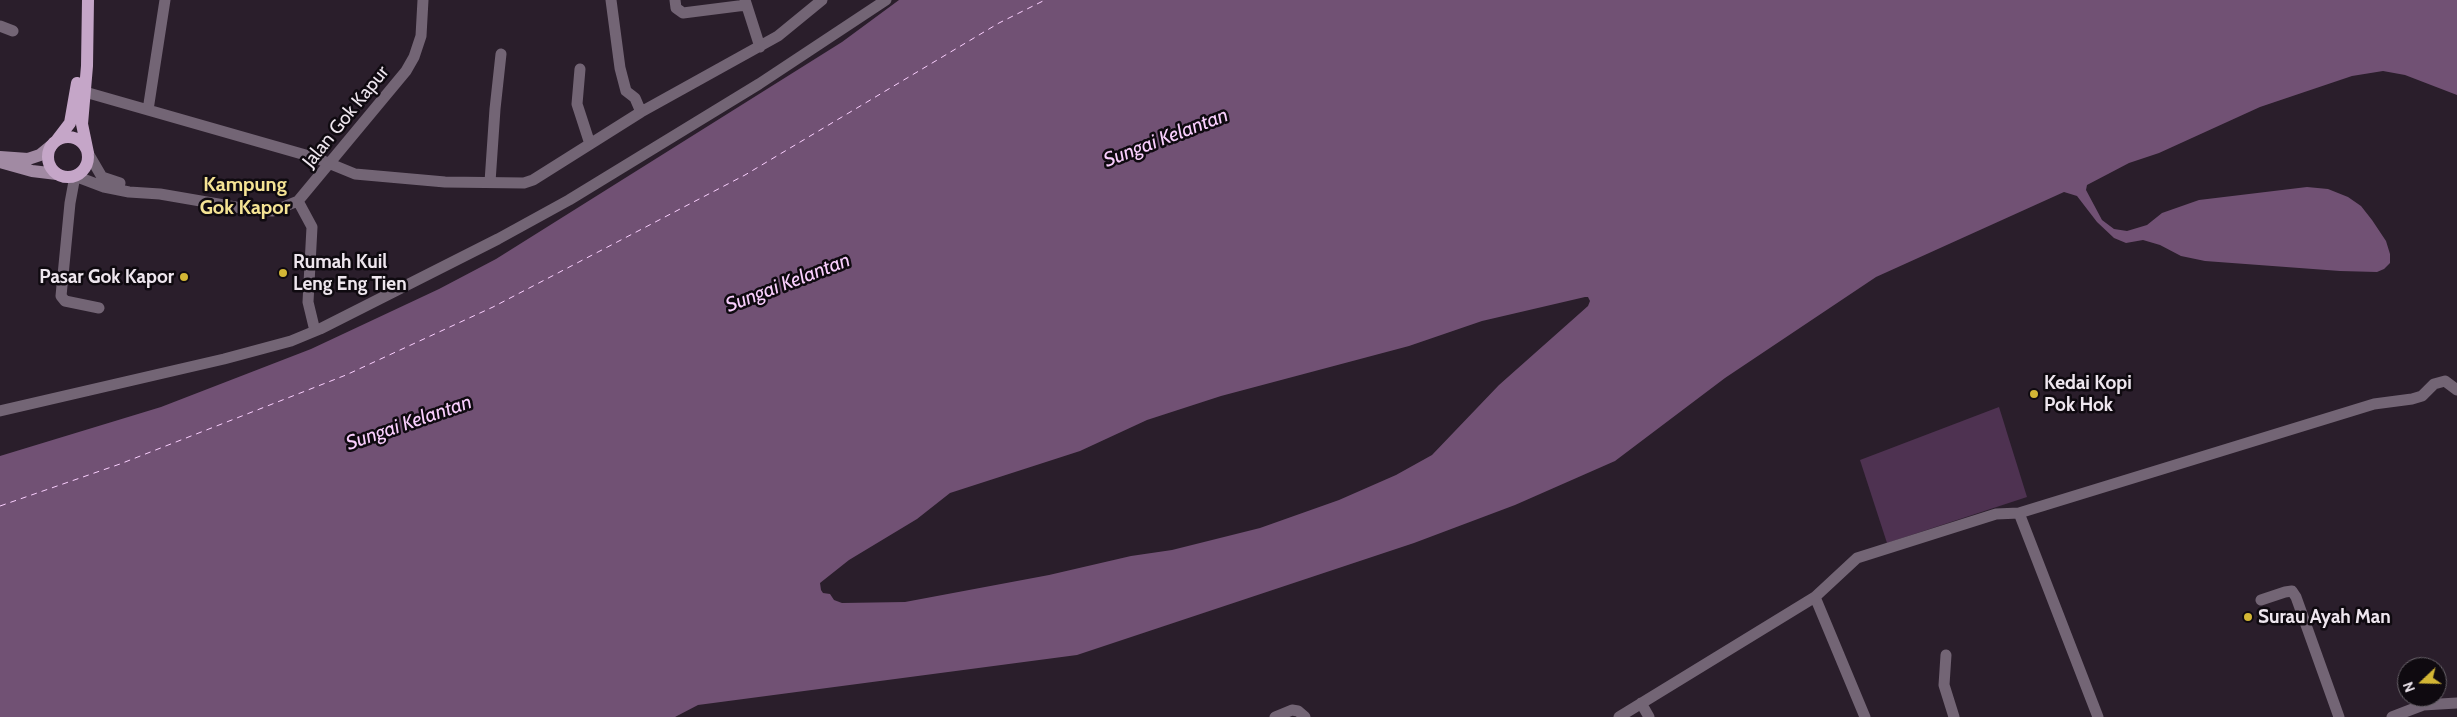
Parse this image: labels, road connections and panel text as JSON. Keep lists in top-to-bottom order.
{
  "streets": {
    "street": ["Jalan Gok Kapur"]
  },
  "districts": ["Kampung Gok Kapor"],
  "water": ["Sungai Kelantan"],
  "places": [
    "Rumah Kuil Leng Eng Tien",
    "Pasar Gok Kapor",
    "Kedai Kopi Pok Hok",
    "Surau Ayah Man"
  ],
  "north": "left"
}
